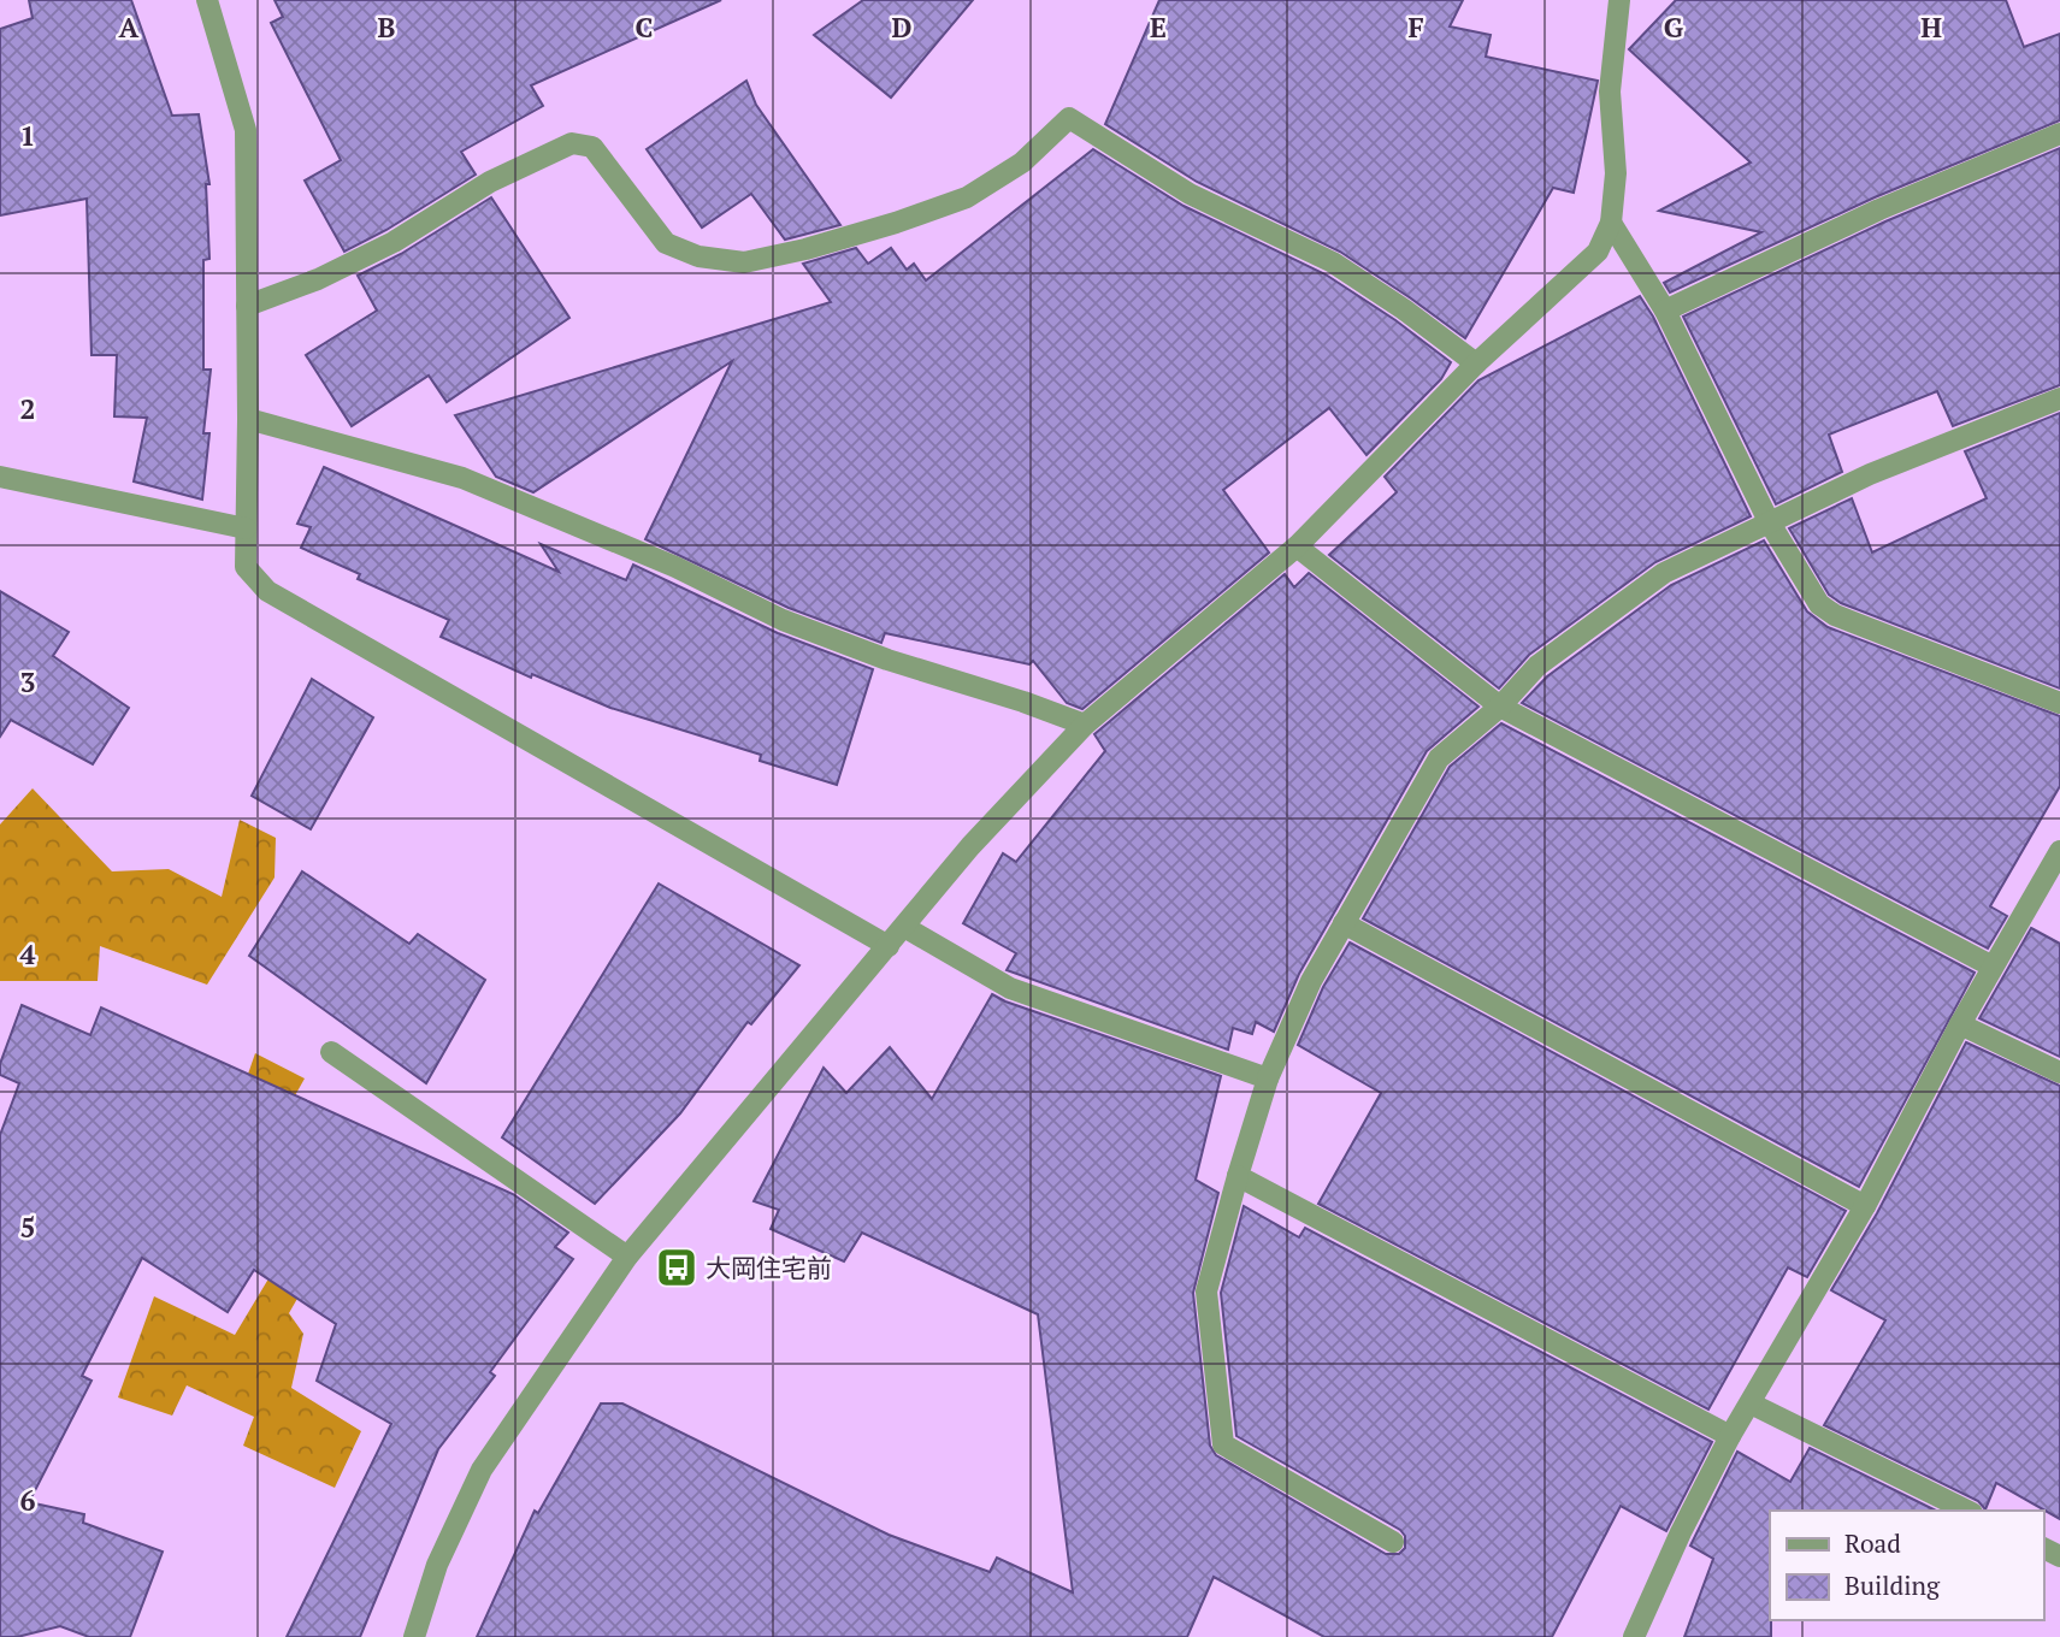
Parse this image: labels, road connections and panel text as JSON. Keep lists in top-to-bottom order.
{
  "places": {
    "bus stop": ["大岡住宅前"]
  },
  "legend": ["Road", "Building"],
  "grid": {
    "columns": [
      "A",
      "B",
      "C",
      "D",
      "E",
      "F",
      "G",
      "H"
    ],
    "rows": [
      "1",
      "2",
      "3",
      "4",
      "5",
      "6"
    ]
  }
}
